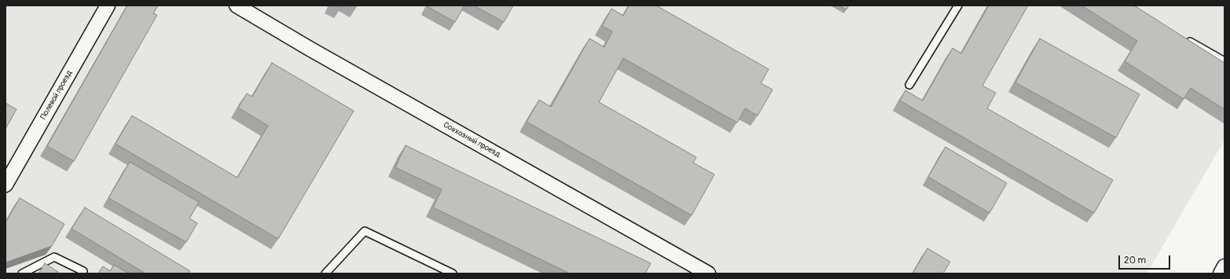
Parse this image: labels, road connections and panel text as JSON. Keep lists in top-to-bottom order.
{
  "streets": {
    "street": ["Полевой проезд", "Совхозный проезд"]
  },
  "scale_bar": "20 m"
}
